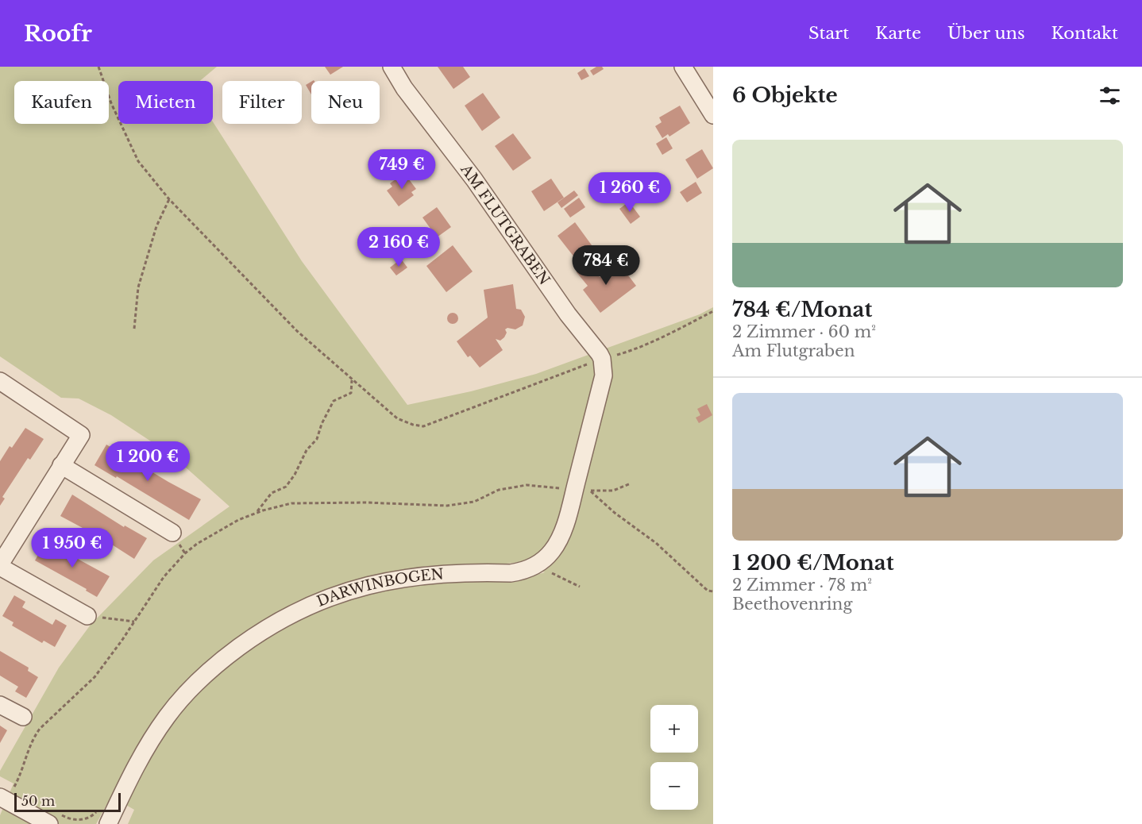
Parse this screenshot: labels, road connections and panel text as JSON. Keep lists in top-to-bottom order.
{
  "streets": {
    "street": ["AM FLUTGRABEN", "DARWINBOGEN"]
  },
  "crossings": [
    ["AM FLUTGRABEN", "DARWINBOGEN"]
  ],
  "scale_bar": "50 m",
  "page": {
    "header": "Roofr",
    "nav": [
      "Start",
      "Karte",
      "Über uns",
      "Kontakt"
    ],
    "heading": "6 Objekte",
    "chip": [
      "Kaufen",
      "Mieten",
      "Filter",
      "Neu"
    ],
    "list": [
      {
        "name": "784 €/Monat",
        "note": "2 Zimmer · 60 m² · Am Flutgraben"
      },
      {
        "name": "1 200 €/Monat",
        "note": "2 Zimmer · 78 m² · Beethovenring"
      }
    ],
    "price": [
      "749 €",
      "1 260 €",
      "2 160 €",
      "784 €",
      "1 200 €",
      "1 950 €"
    ],
    "map_buttons": ["+", "−"],
    "scale": "50 m"
  }
}
